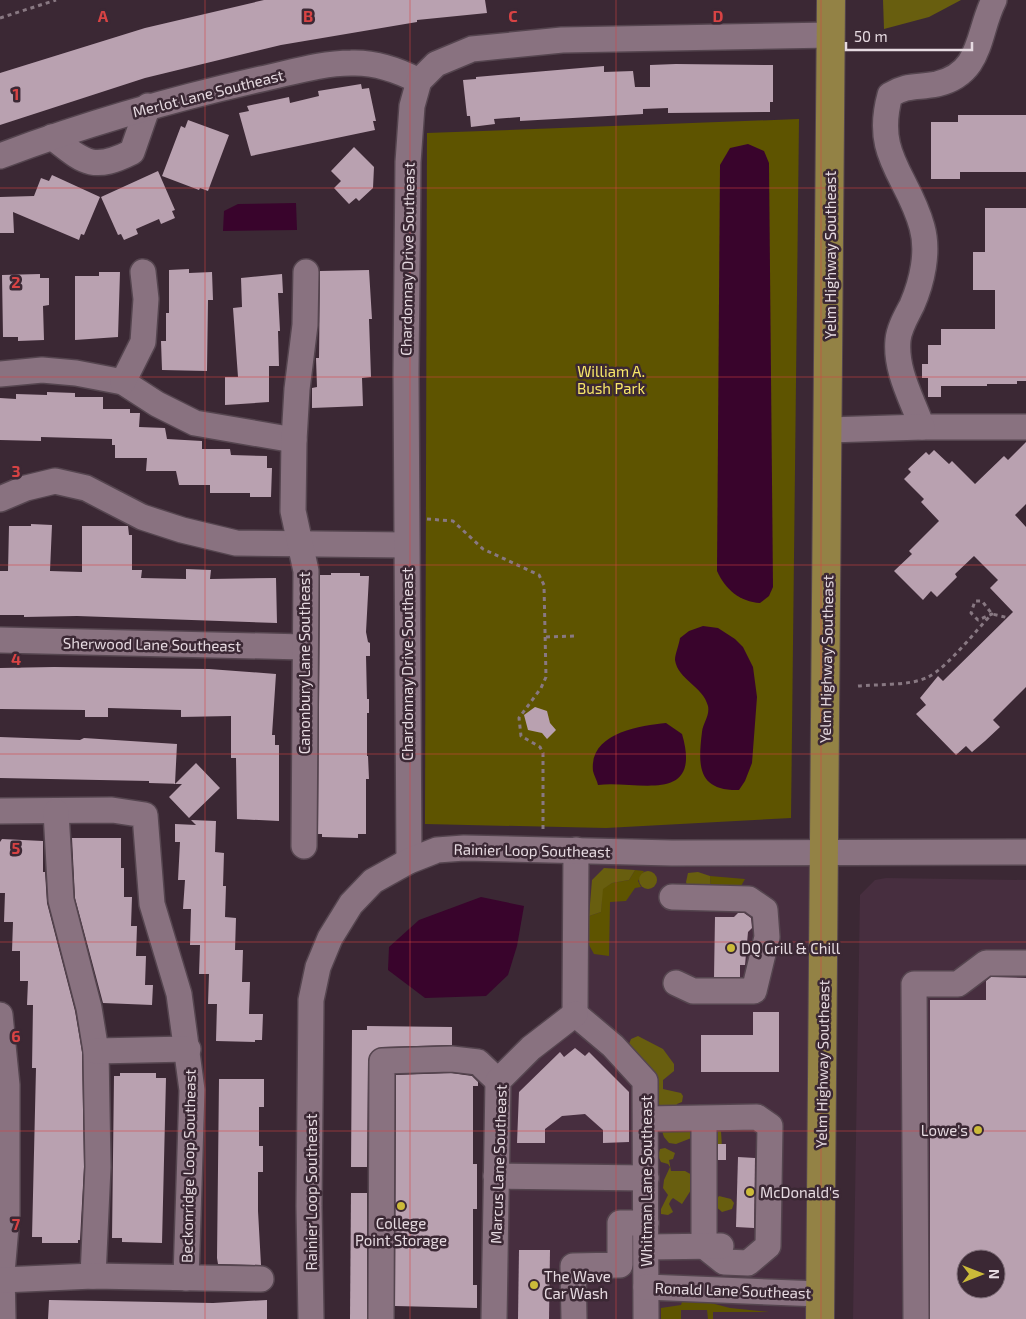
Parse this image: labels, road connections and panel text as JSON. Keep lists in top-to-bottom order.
{
  "streets": {
    "main road": ["Yelm Highway Southeast"],
    "street": [
      "Merlot Lane Southeast",
      "Chardonnay Drive Southeast",
      "Sherwood Lane Southeast",
      "Canonbury Lane Southeast",
      "Rainier Loop Southeast",
      "Marcus Lane Southeast",
      "Beckonridge Loop Southeast",
      "Whitman Lane Southeast",
      "Ronald Lane Southeast"
    ]
  },
  "crossings": [
    ["Merlot Lane Southeast", "Chardonnay Drive Southeast"],
    ["Yelm Highway Southeast", "Rainier Loop Southeast"],
    ["Yelm Highway Southeast", "Ronald Lane Southeast"],
    ["Chardonnay Drive Southeast", "Rainier Loop Southeast"],
    ["Sherwood Lane Southeast", "Canonbury Lane Southeast"],
    ["Marcus Lane Southeast", "Whitman Lane Southeast"],
    ["Whitman Lane Southeast", "Ronald Lane Southeast"]
  ],
  "parks": ["William A. Bush Park"],
  "places": [
    "DQ Grill & Chill",
    "Lowe's",
    "McDonald's",
    "College Point Storage",
    "The Wave Car Wash"
  ],
  "scale_bar": "50 m",
  "north": "right",
  "grid": {
    "columns": [
      "A",
      "B",
      "C",
      "D"
    ],
    "rows": [
      "1",
      "2",
      "3",
      "4",
      "5",
      "6",
      "7"
    ]
  }
}
